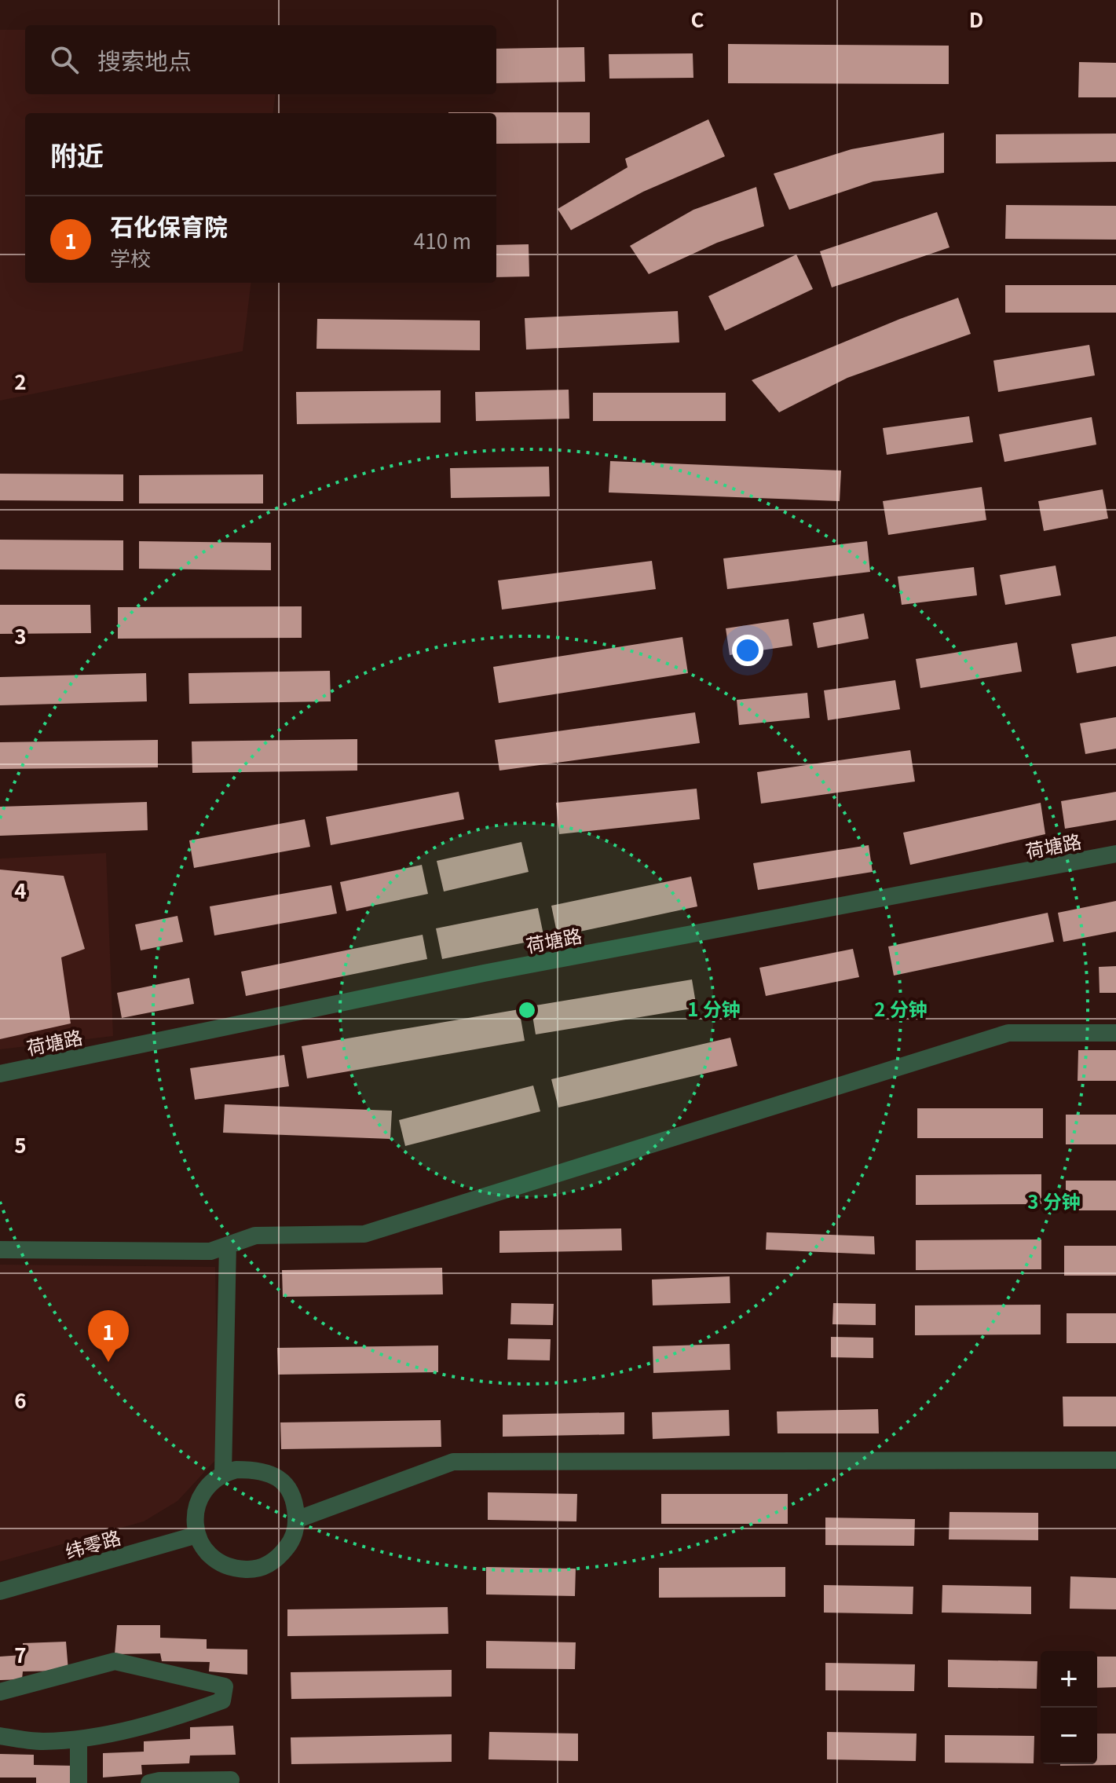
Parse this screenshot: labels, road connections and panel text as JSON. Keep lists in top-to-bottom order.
{
  "streets": {
    "street": ["荷塘路", "纬零路"]
  },
  "page": {
    "search": "搜索地点",
    "heading": "附近",
    "list": [
      {
        "mark": "1",
        "name": "石化保育院",
        "note": "学校",
        "value": "410 m"
      }
    ],
    "pins": "1",
    "map_buttons": ["+", "−"]
  },
  "grid": {
    "columns": ["C", "D"],
    "rows": [
      "2",
      "3",
      "4",
      "5",
      "6",
      "7"
    ]
  },
  "rings": ["1 分钟", "2 分钟", "3 分钟"]
}
